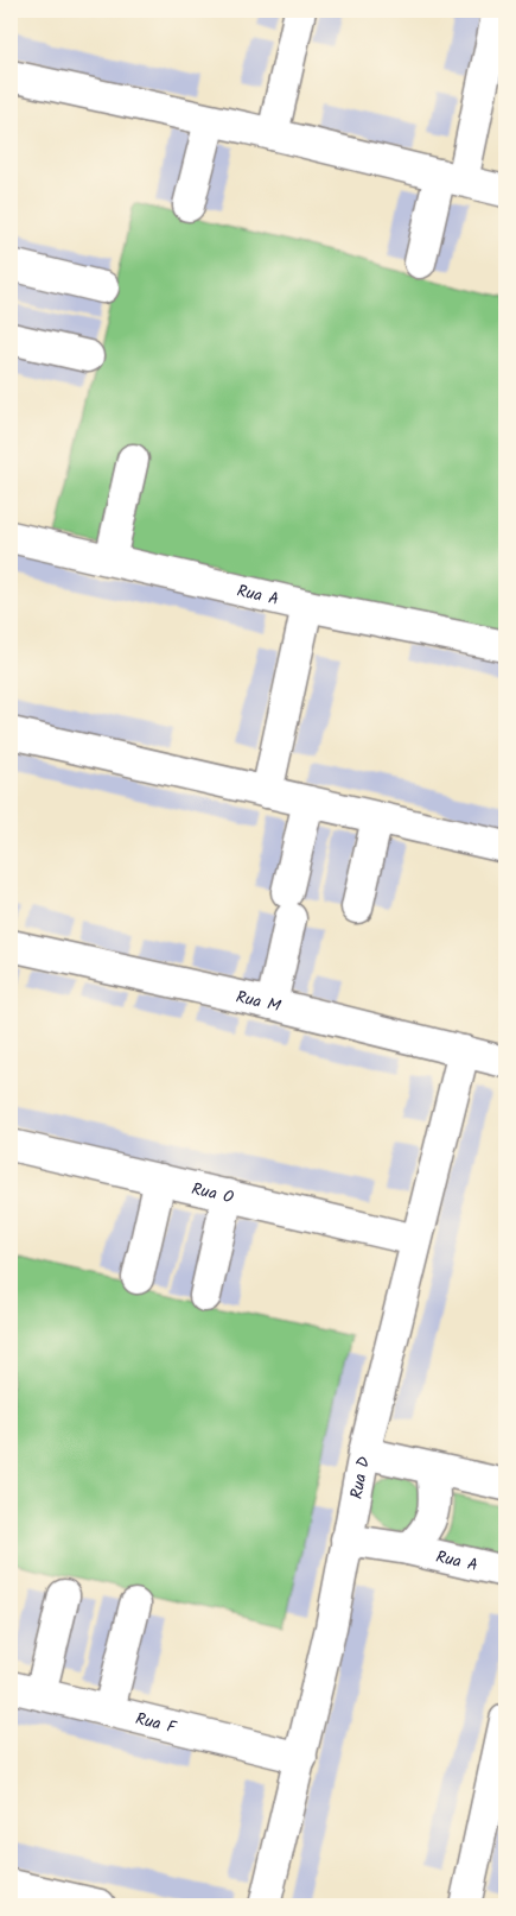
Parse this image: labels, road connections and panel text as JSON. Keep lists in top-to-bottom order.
{
  "streets": {
    "street": [
      "Rua A",
      "Rua M",
      "Rua O",
      "Rua D",
      "Rua F"
    ]
  },
  "crossings": [
    ["Rua A", "Rua D"],
    ["Rua M", "Rua D"],
    ["Rua O", "Rua D"],
    ["Rua D", "Rua F"]
  ]
}
